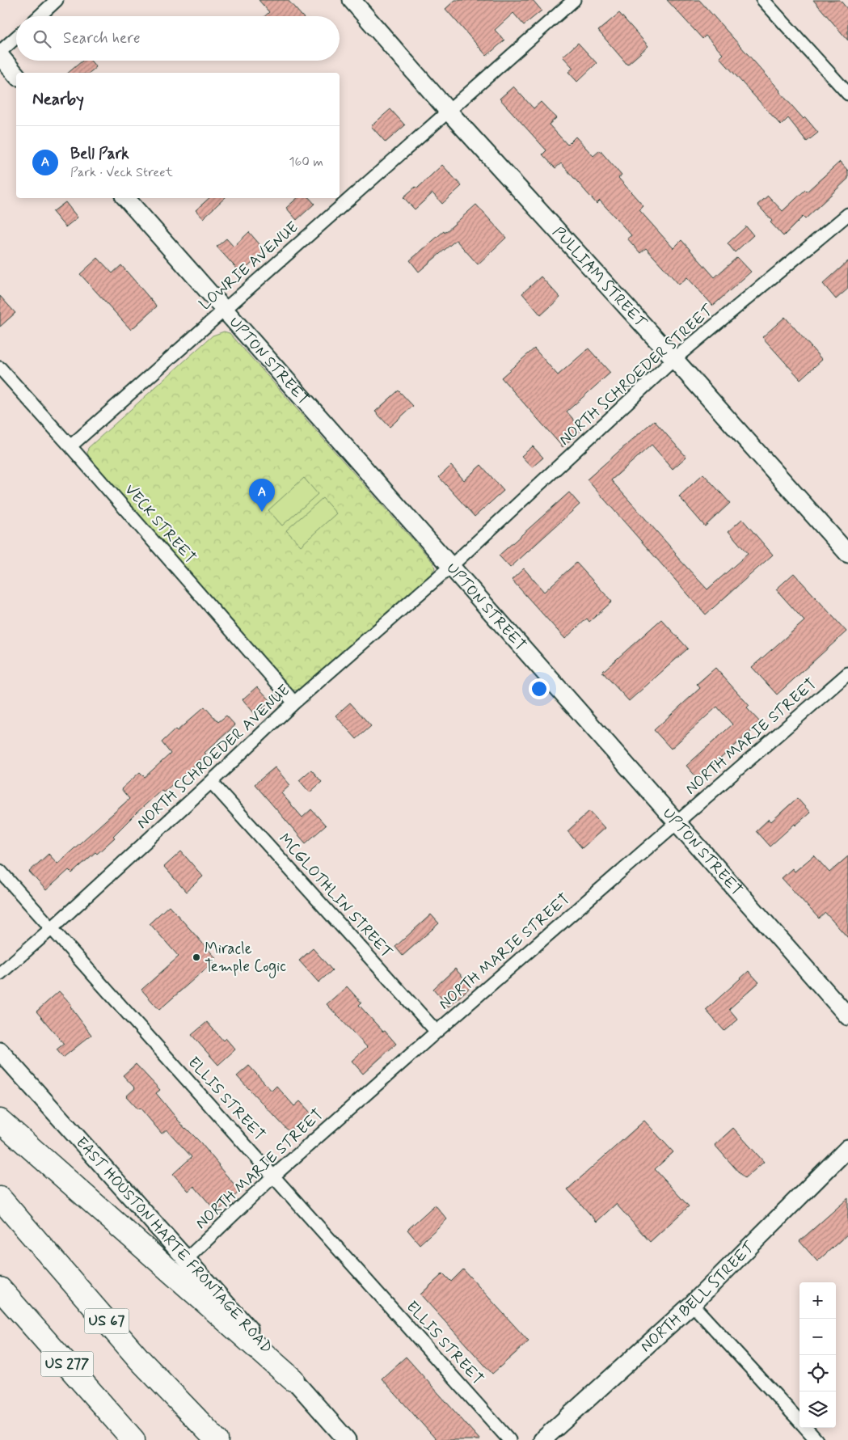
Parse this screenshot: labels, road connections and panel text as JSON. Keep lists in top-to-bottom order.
{
  "streets": {
    "highway": ["US 67", "US 277"],
    "main road": [
      "PULLIAM STREET",
      "UPTON STREET",
      "EAST HOUSTON HARTE FRONTAGE ROAD",
      "NORTH BELL STREET"
    ],
    "street": [
      "LOWRIE AVENUE",
      "NORTH SCHROEDER STREET",
      "VECK STREET",
      "NORTH MARIE STREET",
      "NORTH SCHROEDER AVENUE",
      "MCGLOTHLIN STREET",
      "ELLIS STREET"
    ]
  },
  "crossings": [
    ["LOWRIE AVENUE", "PULLIAM STREET"],
    ["LOWRIE AVENUE", "UPTON STREET"],
    ["LOWRIE AVENUE", "VECK STREET"],
    ["PULLIAM STREET", "NORTH SCHROEDER STREET"],
    ["UPTON STREET", "NORTH SCHROEDER STREET"],
    ["UPTON STREET", "NORTH MARIE STREET"],
    ["UPTON STREET", "NORTH SCHROEDER AVENUE"],
    ["NORTH SCHROEDER STREET", "NORTH SCHROEDER AVENUE"],
    ["VECK STREET", "NORTH SCHROEDER AVENUE"],
    ["NORTH MARIE STREET", "MCGLOTHLIN STREET"],
    ["NORTH MARIE STREET", "ELLIS STREET"],
    ["NORTH MARIE STREET", "EAST HOUSTON HARTE FRONTAGE ROAD"],
    ["NORTH SCHROEDER AVENUE", "MCGLOTHLIN STREET"],
    ["NORTH SCHROEDER AVENUE", "ELLIS STREET"]
  ],
  "places": ["Miracle Temple Cogic"],
  "page": {
    "search": "Search here",
    "heading": "Nearby",
    "list": [
      {
        "mark": "A",
        "name": "Bell Park",
        "note": "Park · Veck Street",
        "value": "160 m"
      }
    ],
    "pins": "A",
    "map_buttons": ["+", "−"]
  }
}
